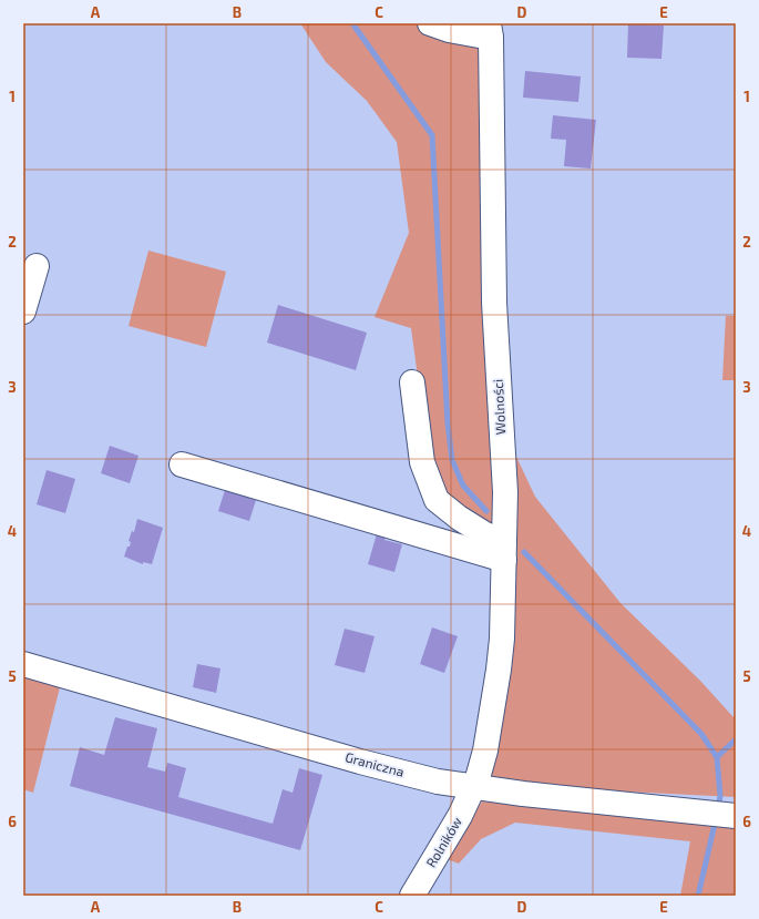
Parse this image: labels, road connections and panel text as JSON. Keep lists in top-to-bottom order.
{
  "streets": {
    "street": ["Wolności", "Graniczna", "Rolników"]
  },
  "crossings": [
    ["Wolności", "Graniczna"],
    ["Wolności", "Rolników"],
    ["Graniczna", "Rolników"]
  ],
  "grid": {
    "columns": [
      "A",
      "B",
      "C",
      "D",
      "E"
    ],
    "rows": [
      "1",
      "2",
      "3",
      "4",
      "5",
      "6"
    ]
  }
}
